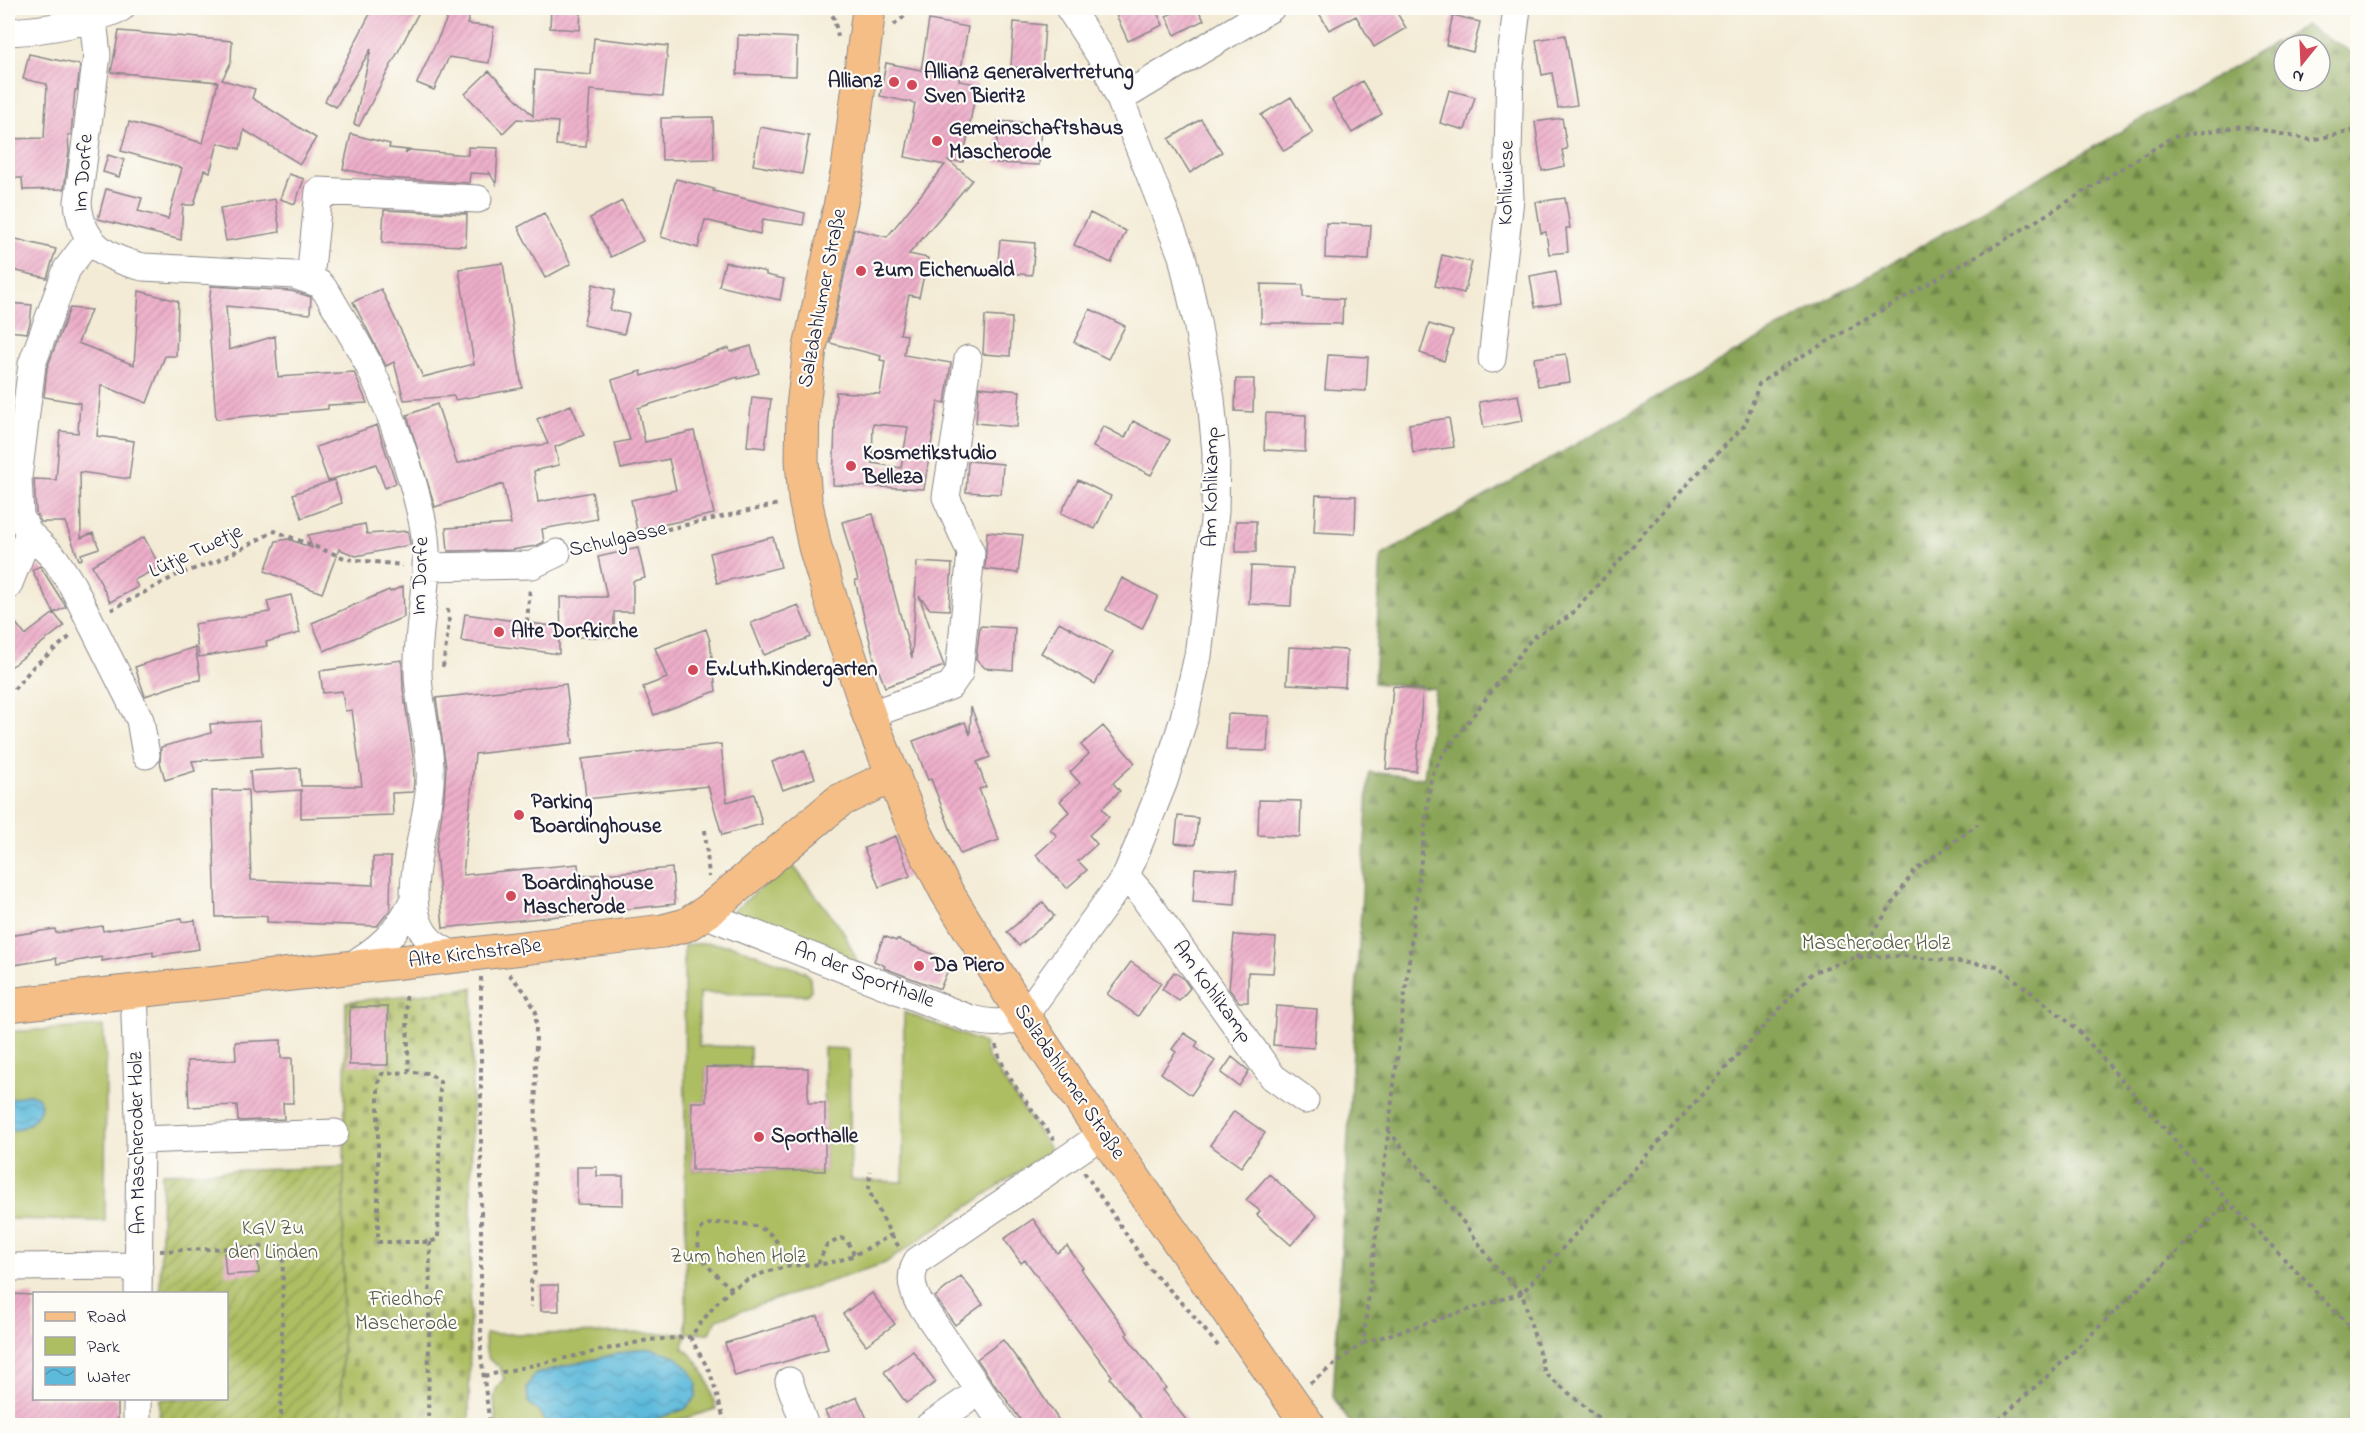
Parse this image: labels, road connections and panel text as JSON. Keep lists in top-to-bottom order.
{
  "streets": {
    "main road": ["Salzdahlumer Straße", "Alte Kirchstraße"],
    "street": [
      "Im Dorfe",
      "Kohliwiese",
      "Am Kohlikamp",
      "Schulgasse",
      "An der Sporthalle",
      "Am Mascheroder Holz"
    ],
    "path": ["Lütje Twetje"]
  },
  "crossings": [
    ["Im Dorfe", "Schulgasse"],
    ["Im Dorfe", "Lütje Twetje"],
    ["Im Dorfe", "Alte Kirchstraße"],
    ["Salzdahlumer Straße", "Am Kohlikamp"],
    ["Salzdahlumer Straße", "Schulgasse"],
    ["Salzdahlumer Straße", "Alte Kirchstraße"],
    ["Salzdahlumer Straße", "An der Sporthalle"],
    ["Am Kohlikamp", "An der Sporthalle"],
    ["Schulgasse", "Lütje Twetje"],
    ["Alte Kirchstraße", "An der Sporthalle"],
    ["Alte Kirchstraße", "Am Mascheroder Holz"]
  ],
  "parks": [
    "Mascheroder Holz",
    "KGV Zu den Linden",
    "Zum hohen Holz",
    "Friedhof Mascherode"
  ],
  "places": [
    "Allianz",
    "Allianz Generalvertretung Sven Bieritz",
    "Gemeinschaftshaus Mascherode",
    "Zum Eichenwald",
    "Kosmetikstudio Belleza",
    "Alte Dorfkirche",
    "Ev.Luth.Kindergarten",
    "Parking Boardinghouse",
    "Boardinghouse Mascherode",
    "Da Piero",
    "Sporthalle"
  ],
  "legend": ["Road", "Park", "Water"],
  "north": "bottom"
}
